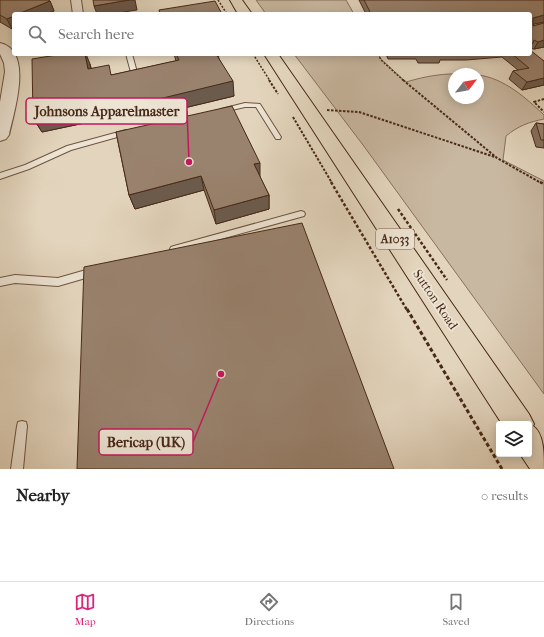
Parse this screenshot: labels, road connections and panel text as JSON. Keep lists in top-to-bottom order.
{
  "streets": {
    "highway": ["A1033", "Sutton Road"]
  },
  "places": ["Johnsons Apparelmaster", "Bericap (UK)"],
  "north": "top right",
  "page": {
    "search": "Search here",
    "heading": ["Nearby", "0 results"],
    "nav": ["Map", "Directions", "Saved"]
  }
}
